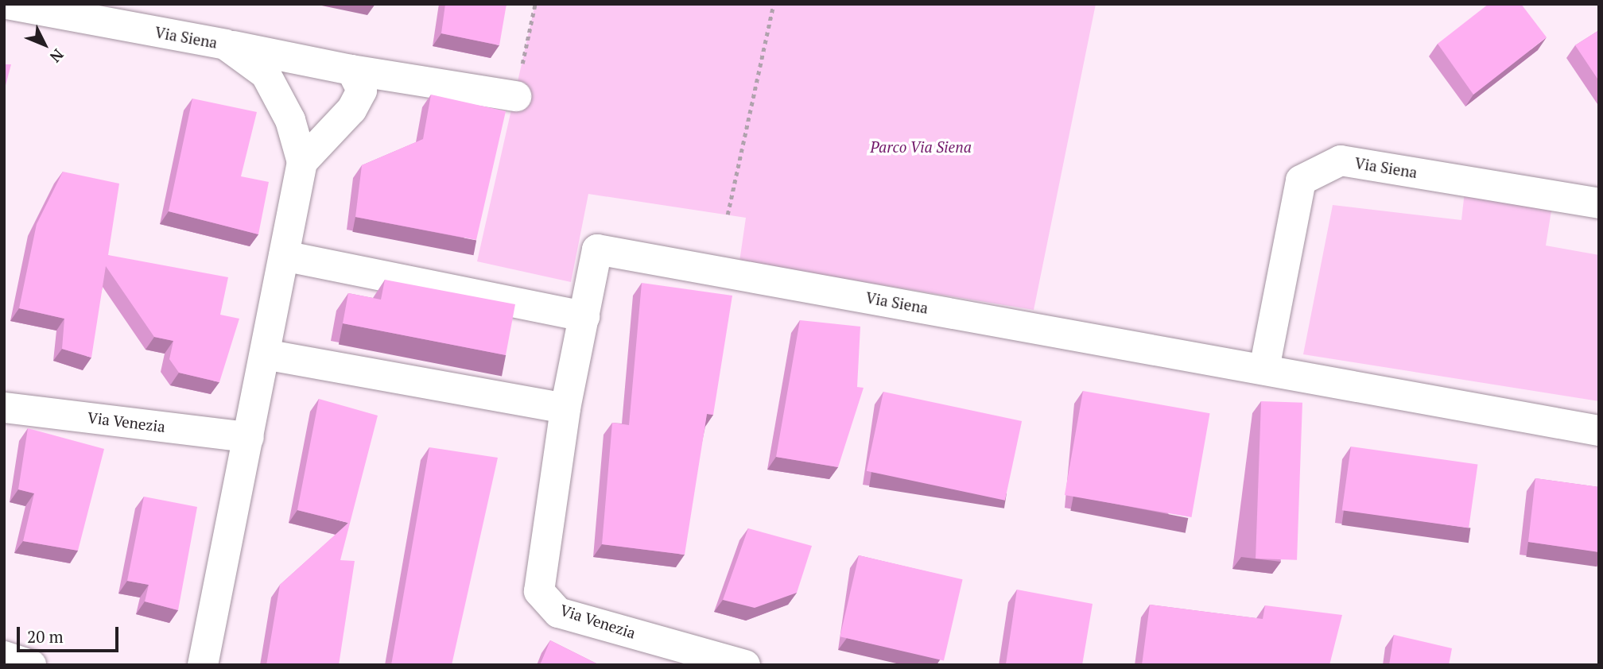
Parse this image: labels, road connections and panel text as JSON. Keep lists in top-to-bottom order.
{
  "streets": {
    "street": ["Via Siena", "Via Venezia"]
  },
  "crossings": [
    ["Via Siena", "Via Venezia"]
  ],
  "parks": ["Parco Via Siena"],
  "scale_bar": "20 m",
  "north": "bottom right"
}
